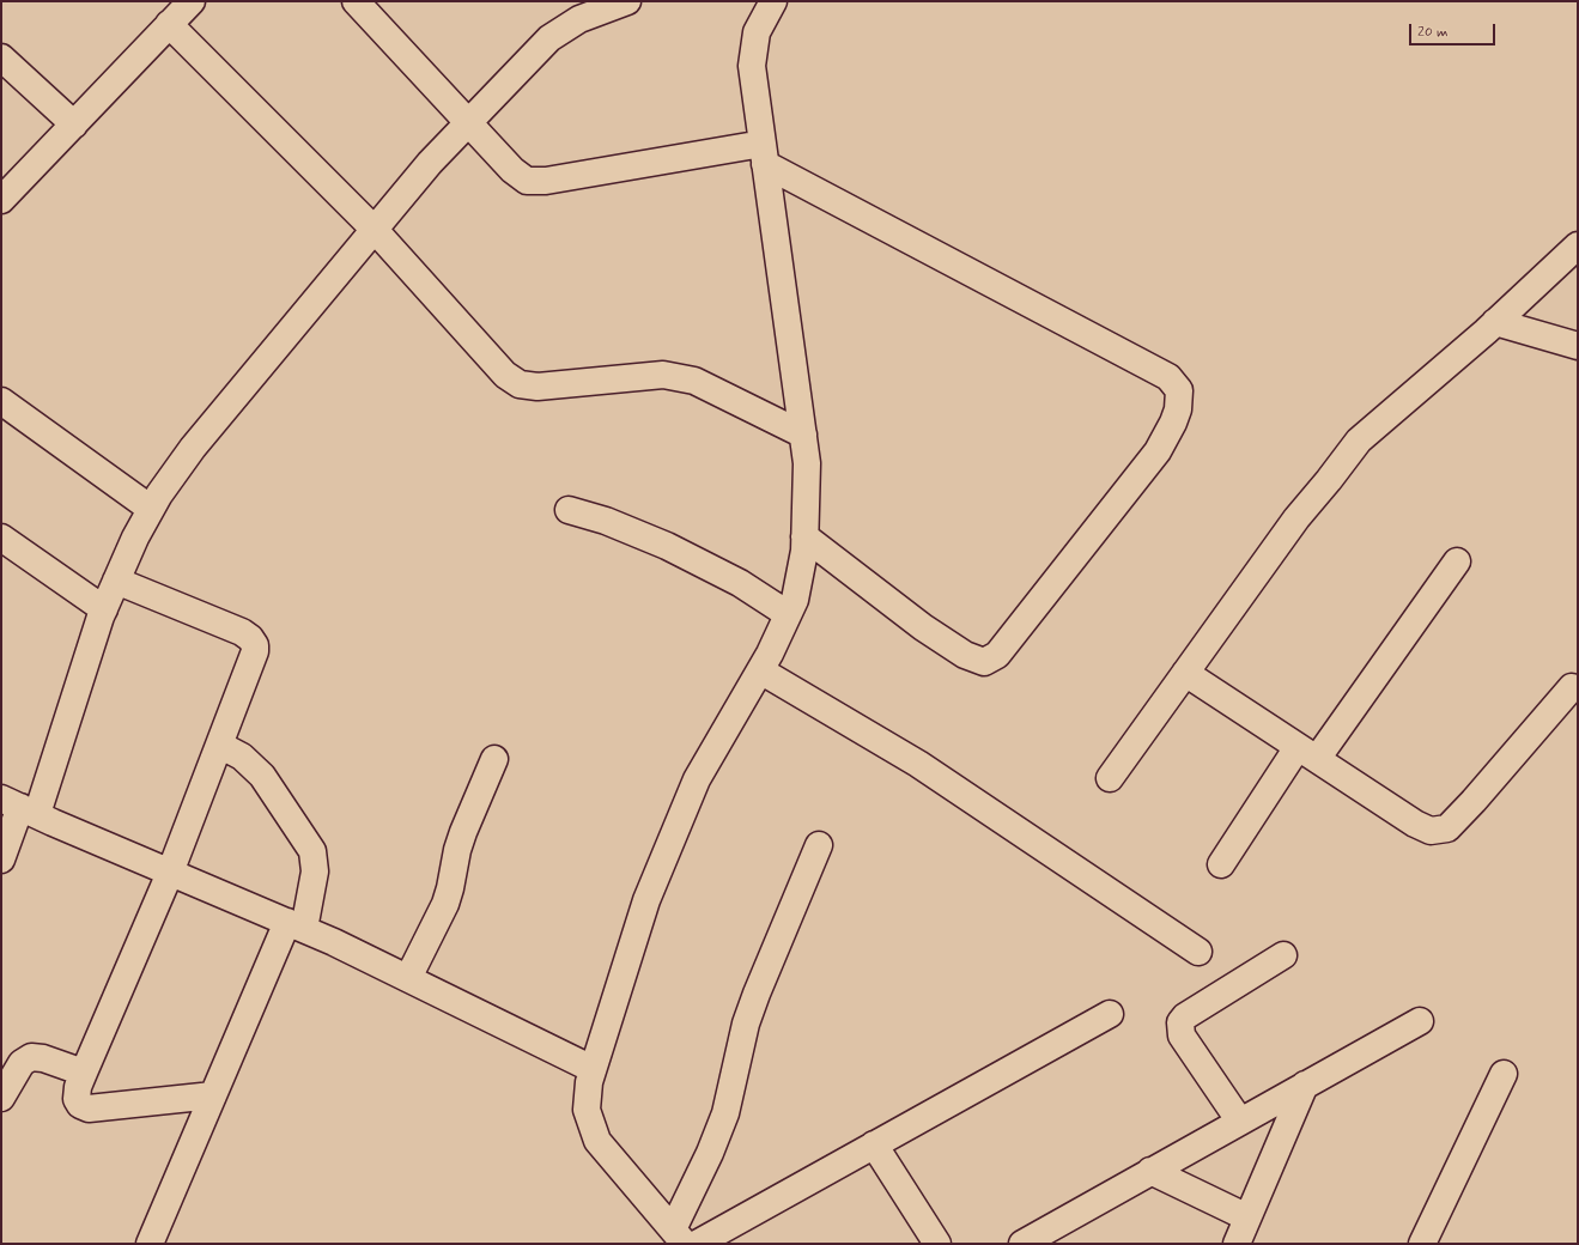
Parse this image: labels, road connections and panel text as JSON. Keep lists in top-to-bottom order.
{
  "scale_bar": "20 m"
}
